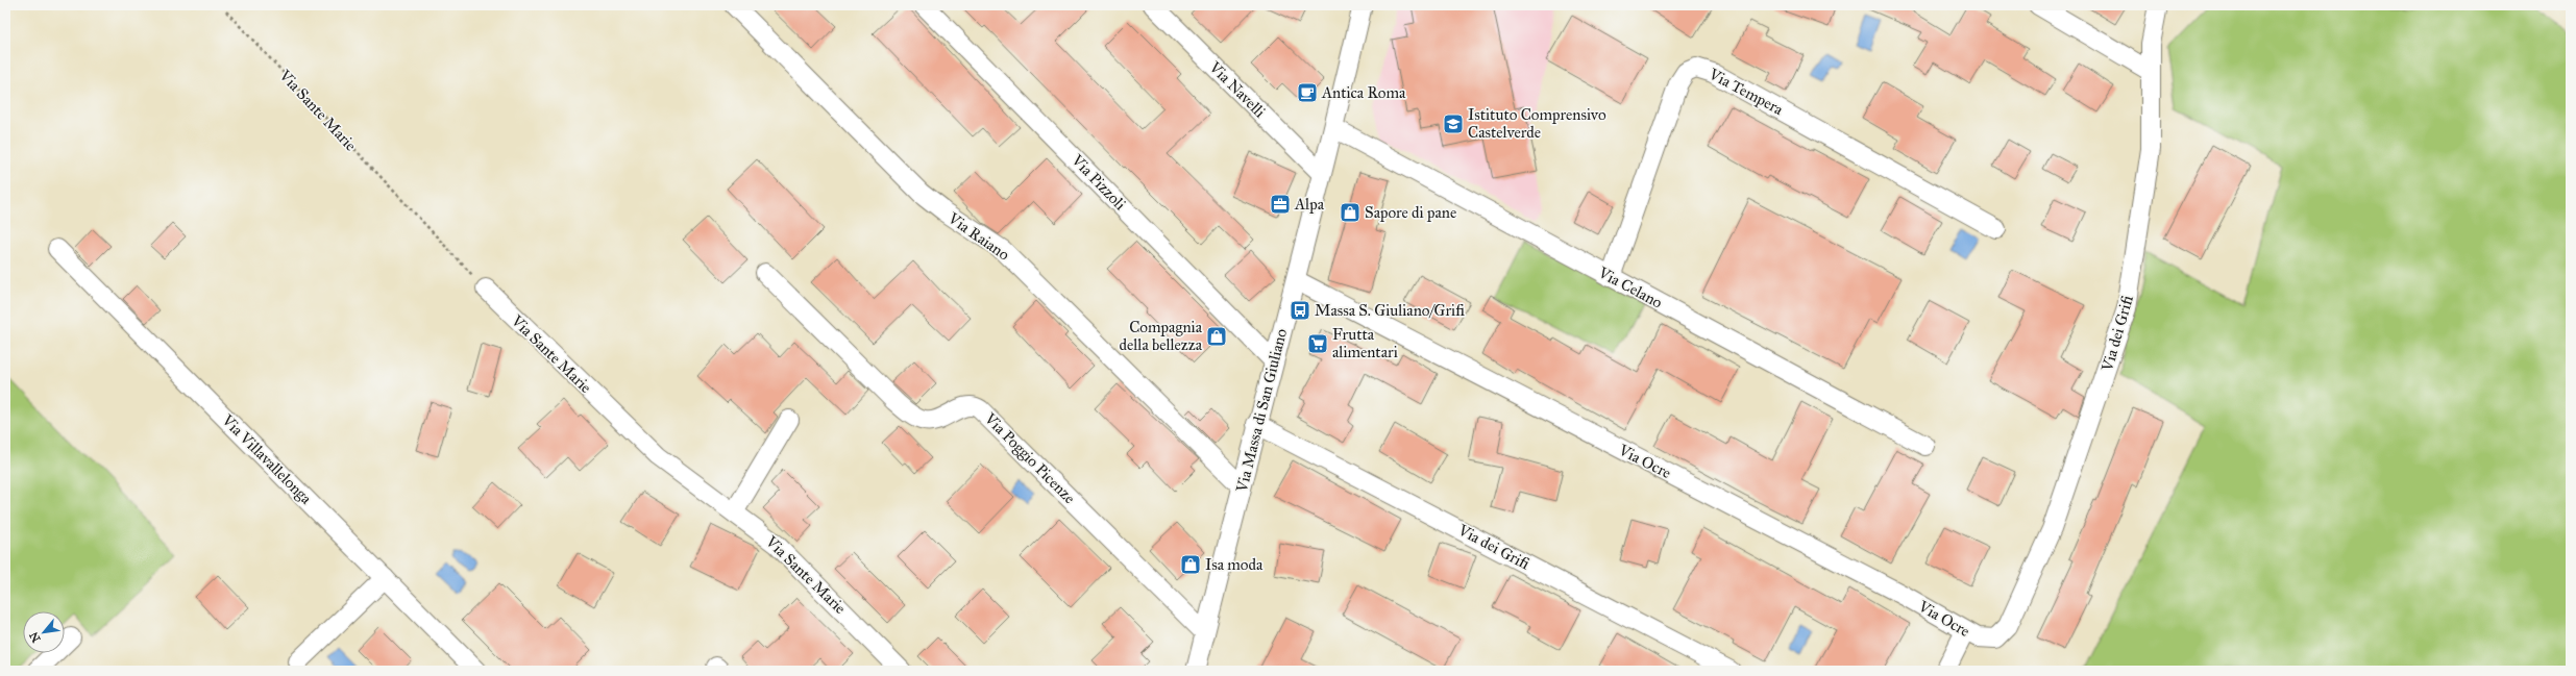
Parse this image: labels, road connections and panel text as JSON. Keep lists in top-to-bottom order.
{
  "streets": {
    "street": [
      "Via Navelli",
      "Via Tempera",
      "Via Sante Marie",
      "Via Pizzoli",
      "Via Raiano",
      "Via Celano",
      "Via dei Grifi",
      "Via Massa di San Giuliano",
      "Via Poggio Picenze",
      "Via Villavallelonga",
      "Via Ocre"
    ]
  },
  "crossings": [
    ["Via Navelli", "Via Massa di San Giuliano"],
    ["Via Tempera", "Via Celano"],
    ["Via Pizzoli", "Via Massa di San Giuliano"],
    ["Via Raiano", "Via Massa di San Giuliano"],
    ["Via Celano", "Via Massa di San Giuliano"],
    ["Via dei Grifi", "Via Massa di San Giuliano"],
    ["Via dei Grifi", "Via Ocre"],
    ["Via Massa di San Giuliano", "Via Poggio Picenze"],
    ["Via Massa di San Giuliano", "Via Ocre"]
  ],
  "places": {
    "cafe": ["Antica Roma"],
    "school or university": ["Istituto Comprensivo Castelverde"],
    "office": ["Alpa"],
    "shop": ["Sapore di pane", "Compagnia della bellezza", "Isa moda"],
    "bus stop": ["Massa S. Giuliano/Grifi"],
    "supermarket": ["Frutta alimentari"]
  },
  "north": "bottom left"
}
